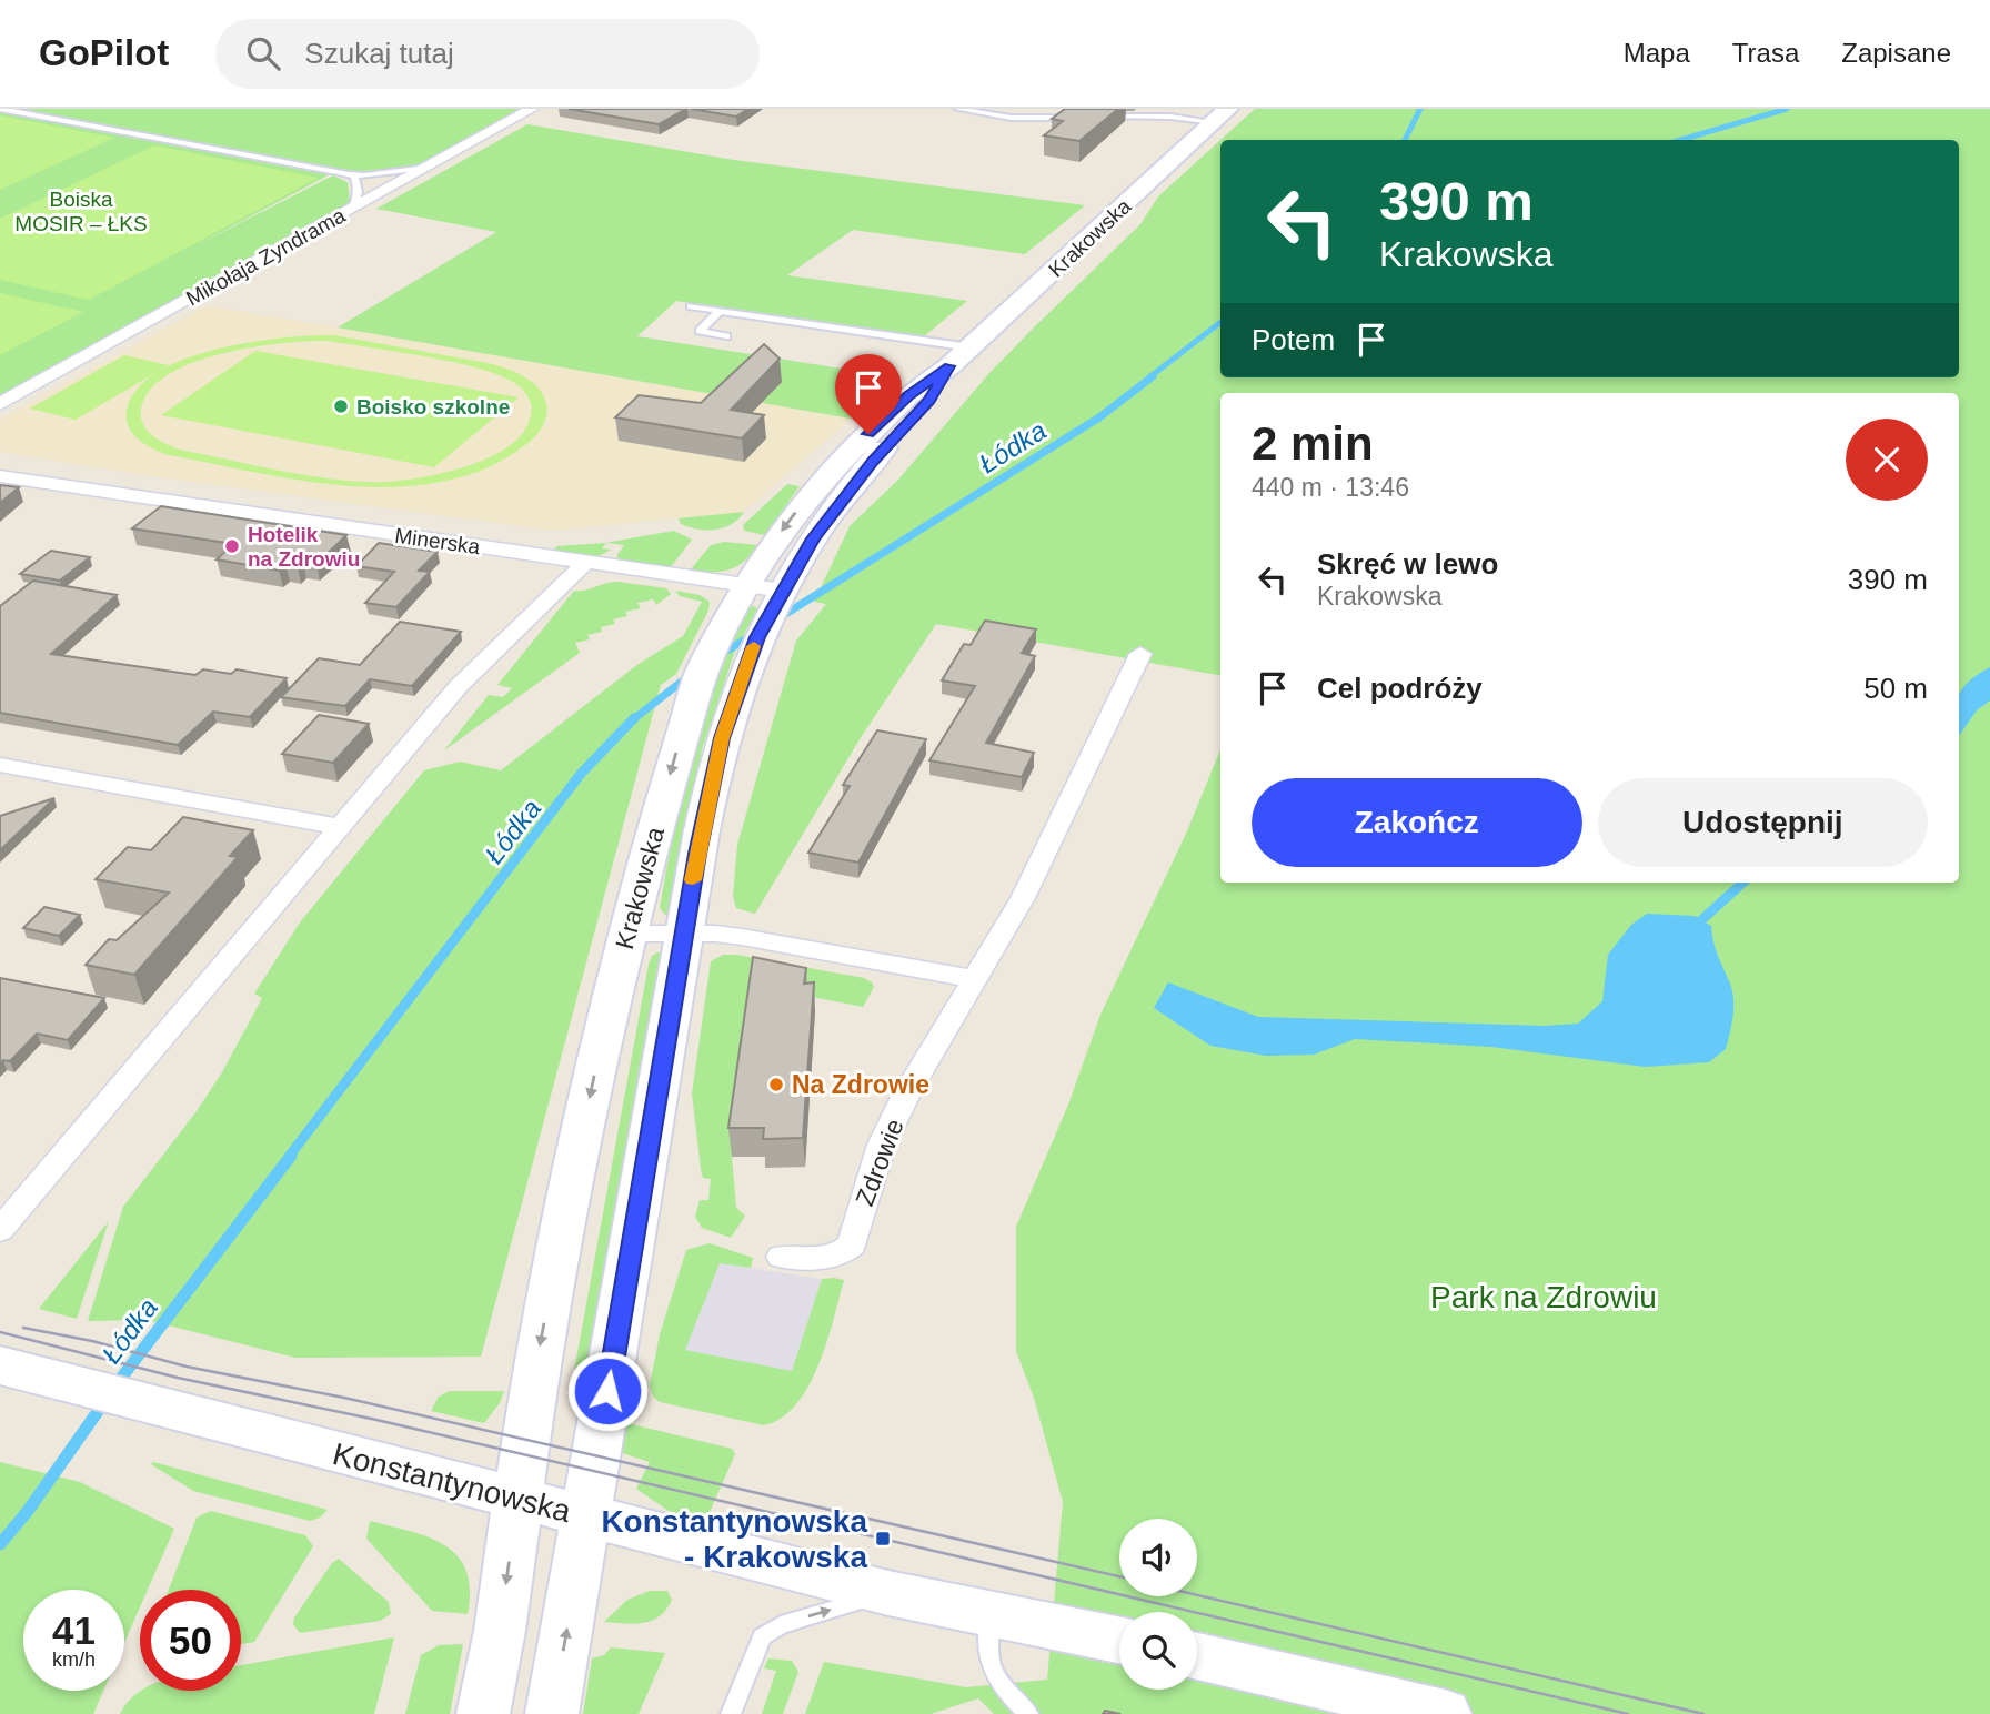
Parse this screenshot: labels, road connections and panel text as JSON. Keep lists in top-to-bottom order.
{
  "streets": {
    "main road": ["Krakowska", "Konstantynowska"],
    "street": ["Mikołaja Zyndrama", "Minerska", "Zdrowie"]
  },
  "crossings": [
    ["Krakowska", "Minerska"],
    ["Krakowska", "Konstantynowska"]
  ],
  "water": ["Łódka"],
  "parks": ["Boiska MOSIR – ŁKS", "Park na Zdrowiu"],
  "places": {
    "other": ["Boisko szkolne", "Hotelik na Zdrowiu", "Na Zdrowie"],
    "transit": ["Konstantynowska - Krakowska"]
  },
  "page": {
    "header": "GoPilot",
    "search": "Szukaj tutaj",
    "nav": ["Mapa", "Trasa", "Zapisane"],
    "turn": ["390 m", "Krakowska"],
    "then": "Potem",
    "heading": ["2 min", "440 m · 13:46"],
    "list": [
      {
        "name": "Skręć w lewo",
        "note": "Krakowska",
        "value": "390 m"
      },
      {
        "name": "Cel podróży",
        "value": "50 m"
      }
    ],
    "buttons": ["Zakończ", "Udostępnij"],
    "speed": "41 km/h",
    "limit": "50"
  }
}
